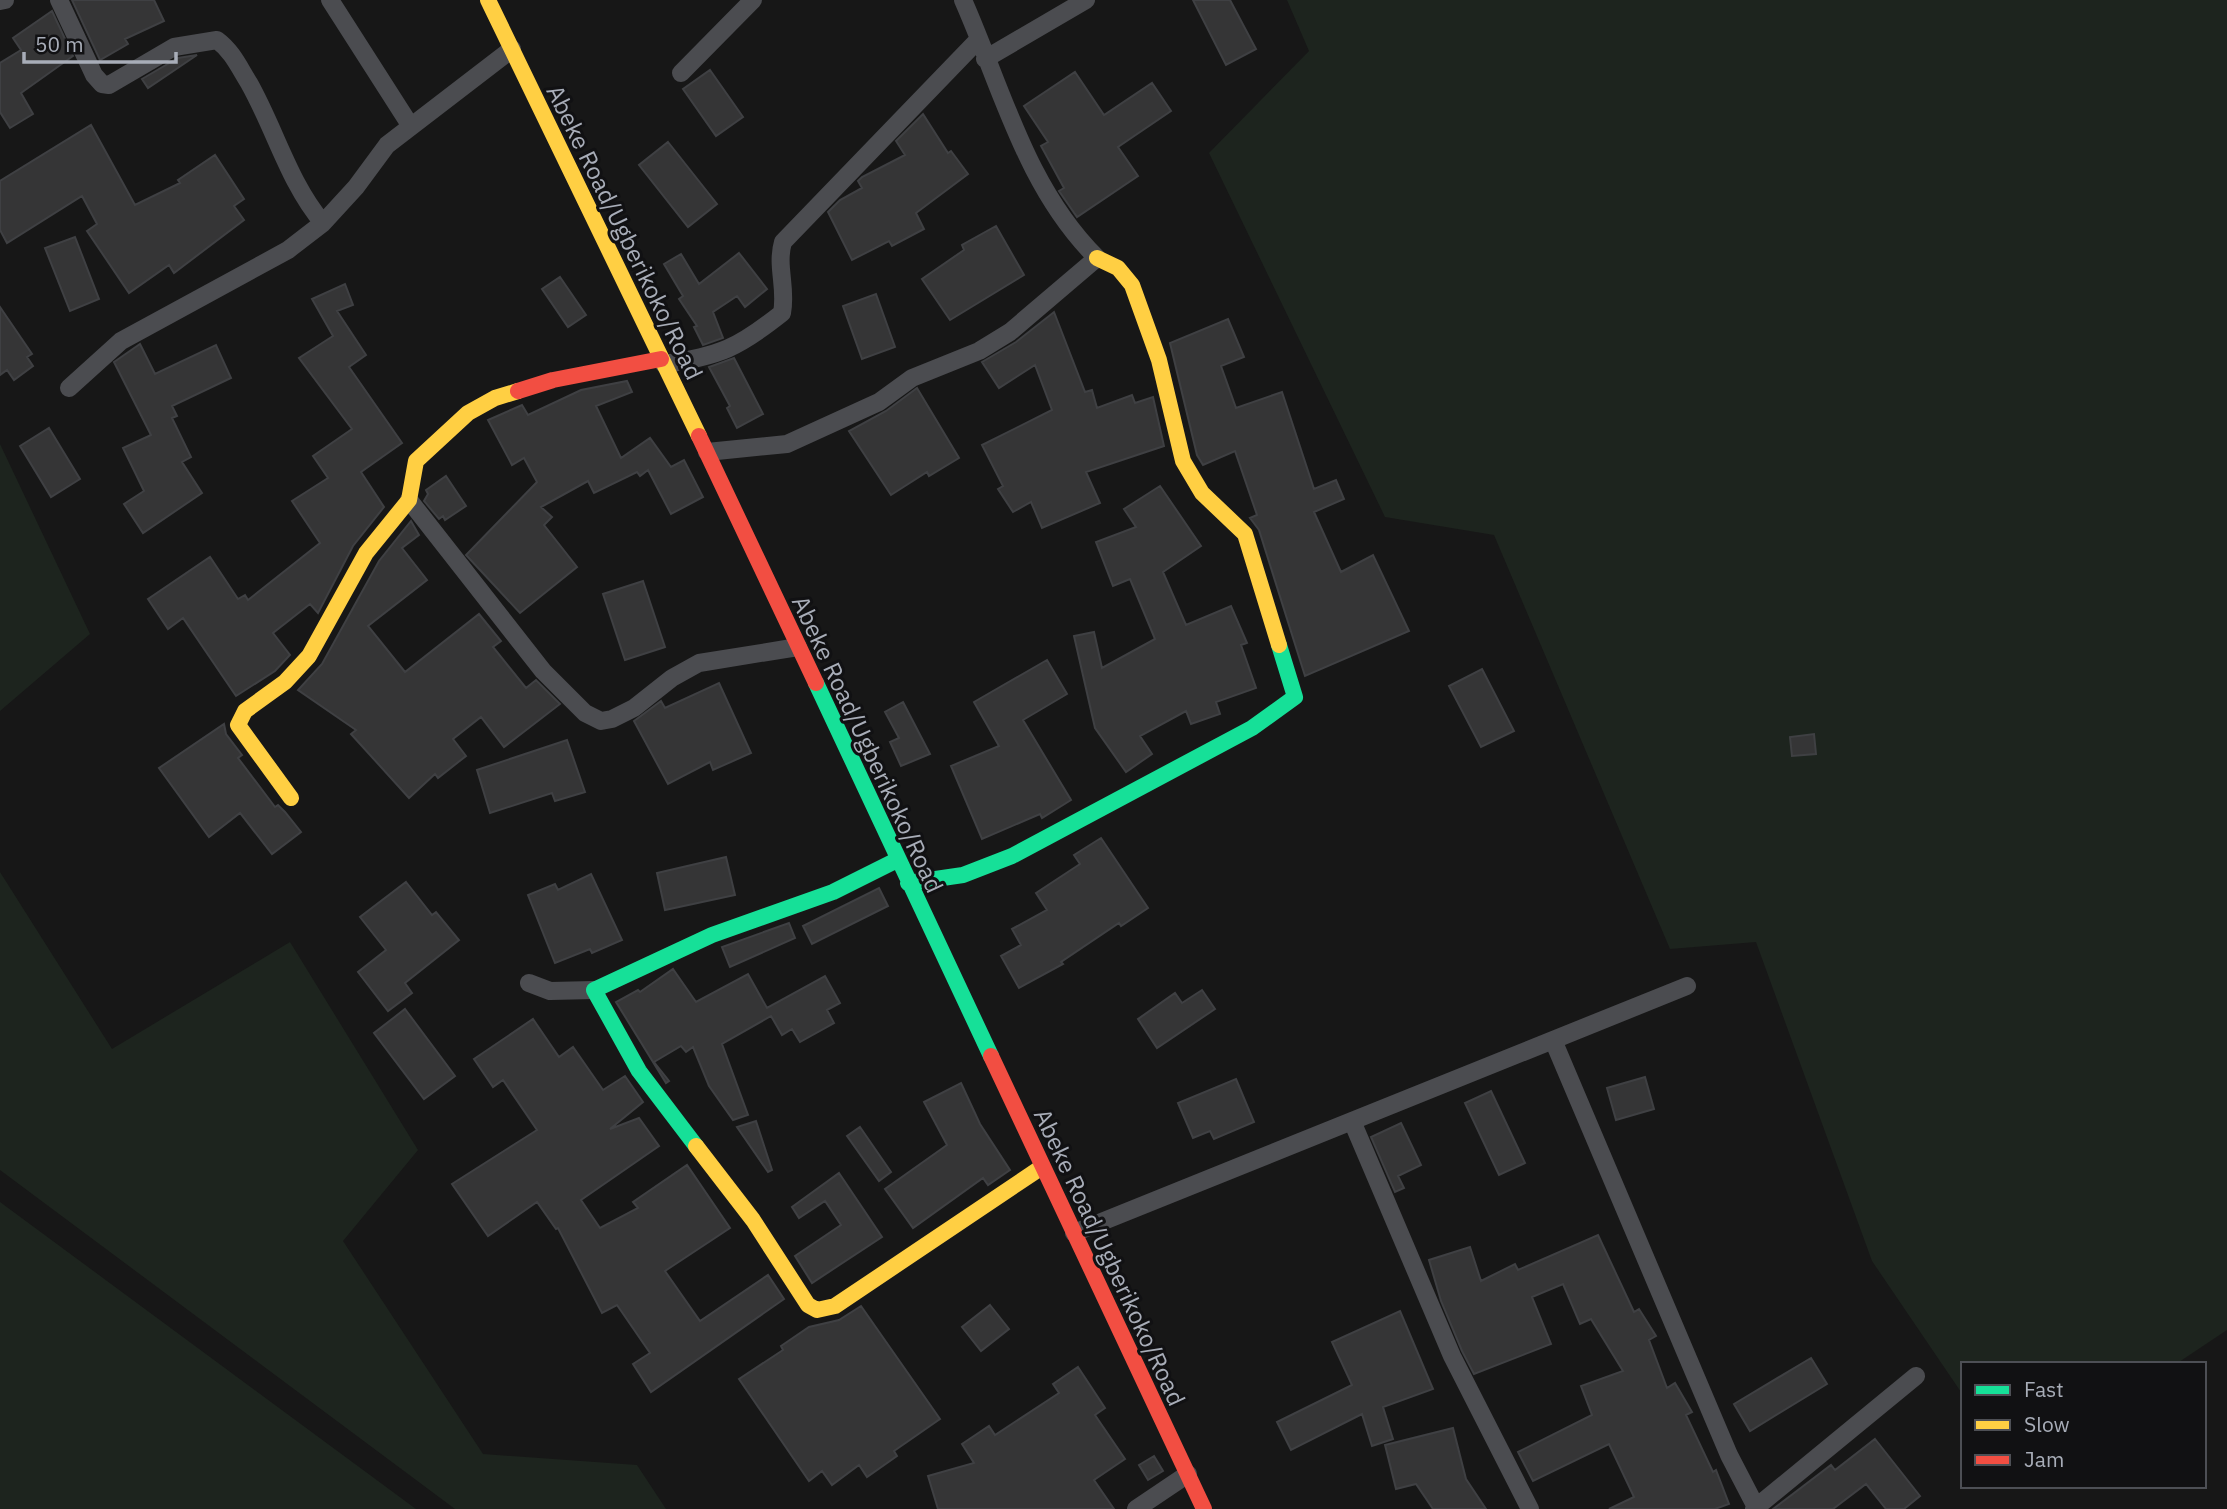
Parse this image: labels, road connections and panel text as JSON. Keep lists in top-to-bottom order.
{
  "streets": {
    "street": ["Abeke Road/Ugberikoko/Road"]
  },
  "legend": ["Fast", "Slow", "Jam"],
  "scale_bar": "50 m"
}
